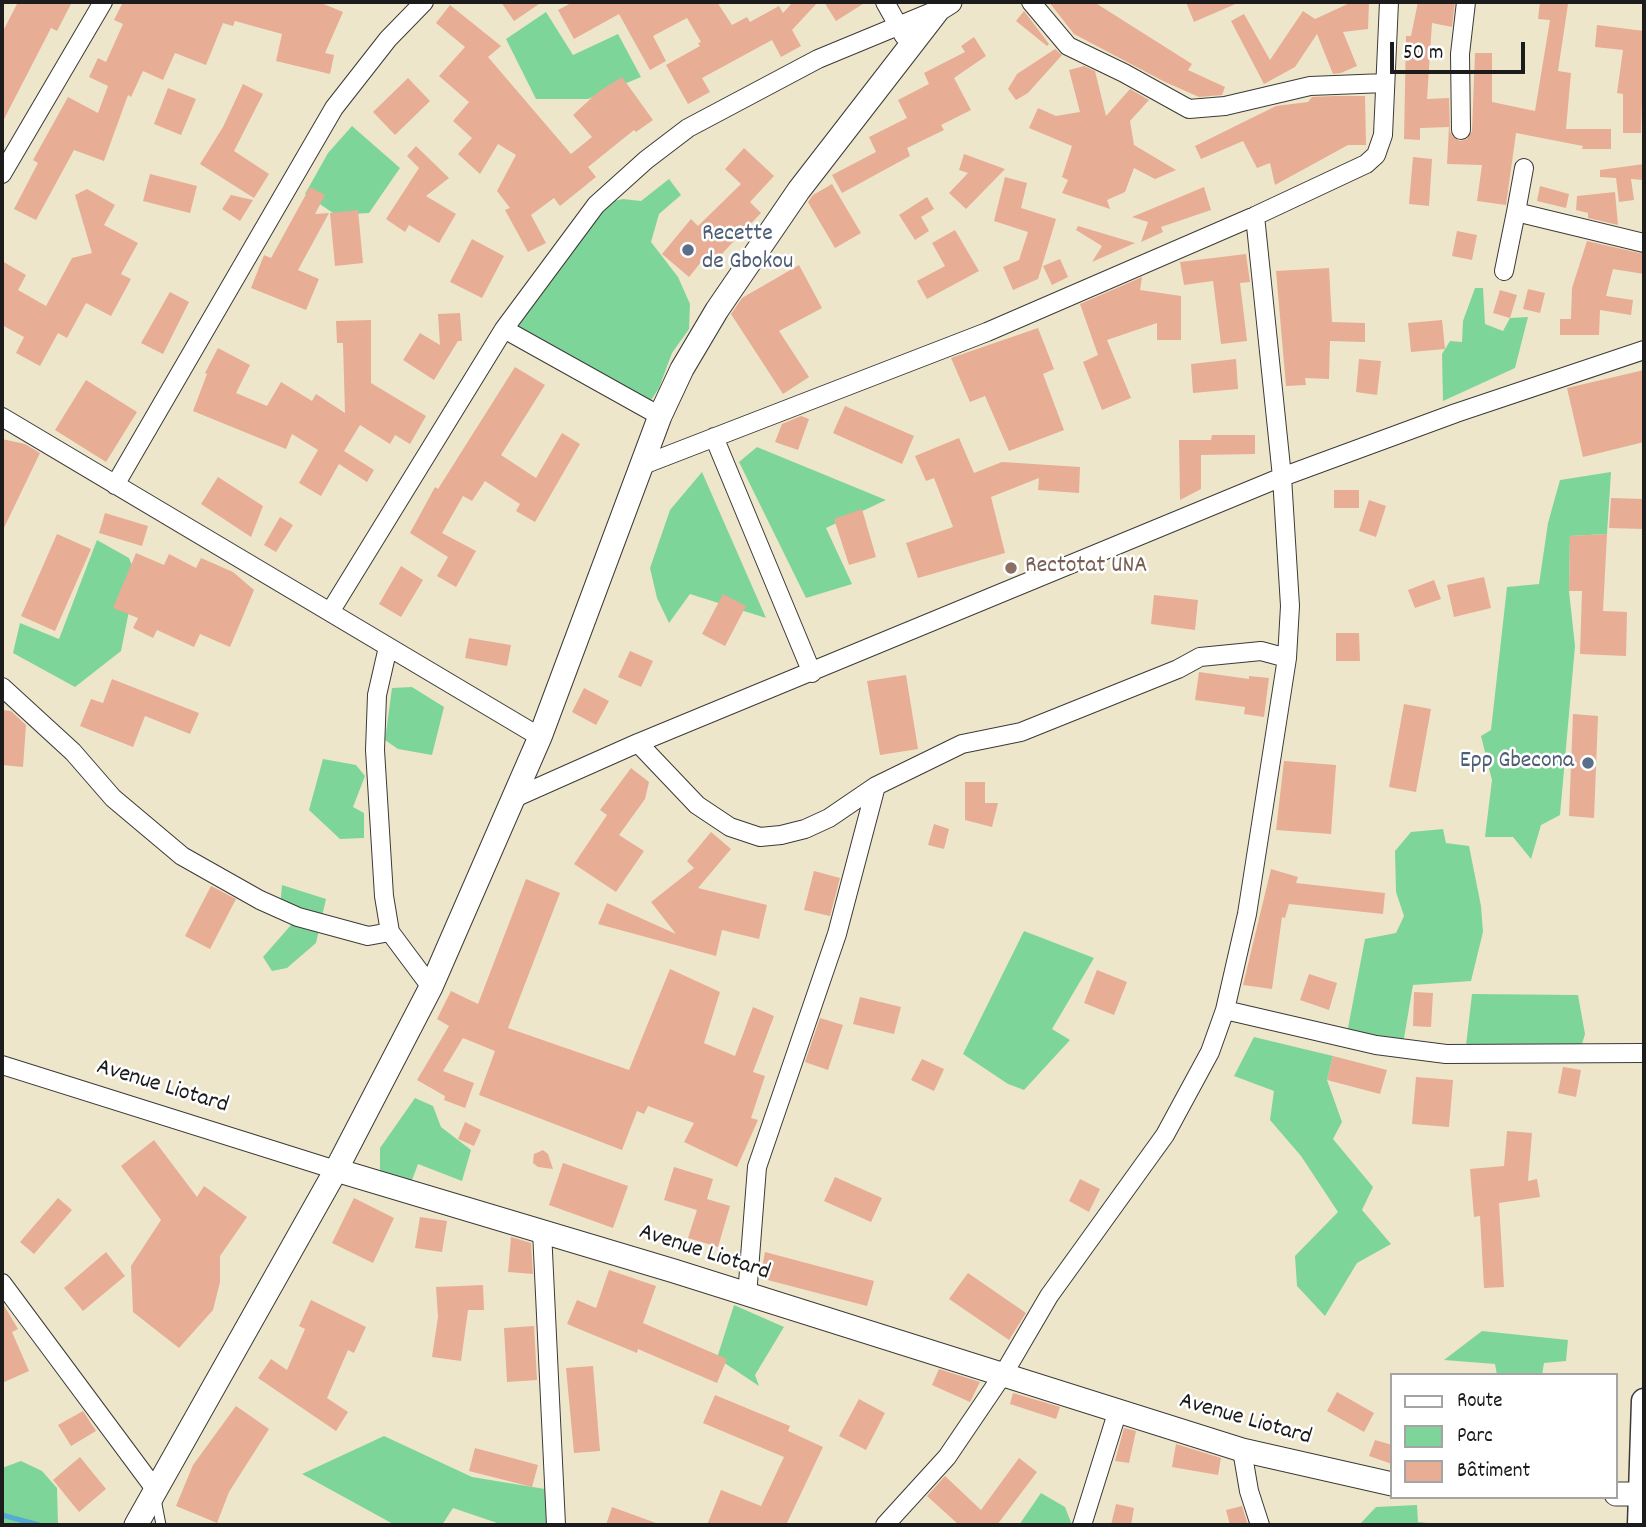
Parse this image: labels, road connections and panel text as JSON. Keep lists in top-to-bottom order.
{
  "streets": {
    "street": ["Avenue Liotard"]
  },
  "places": ["Recette de Gbokou", "Rectotat UNA", "Epp Gbecona"],
  "legend": ["Route", "Parc", "Bâtiment"],
  "scale_bar": "50 m"
}
